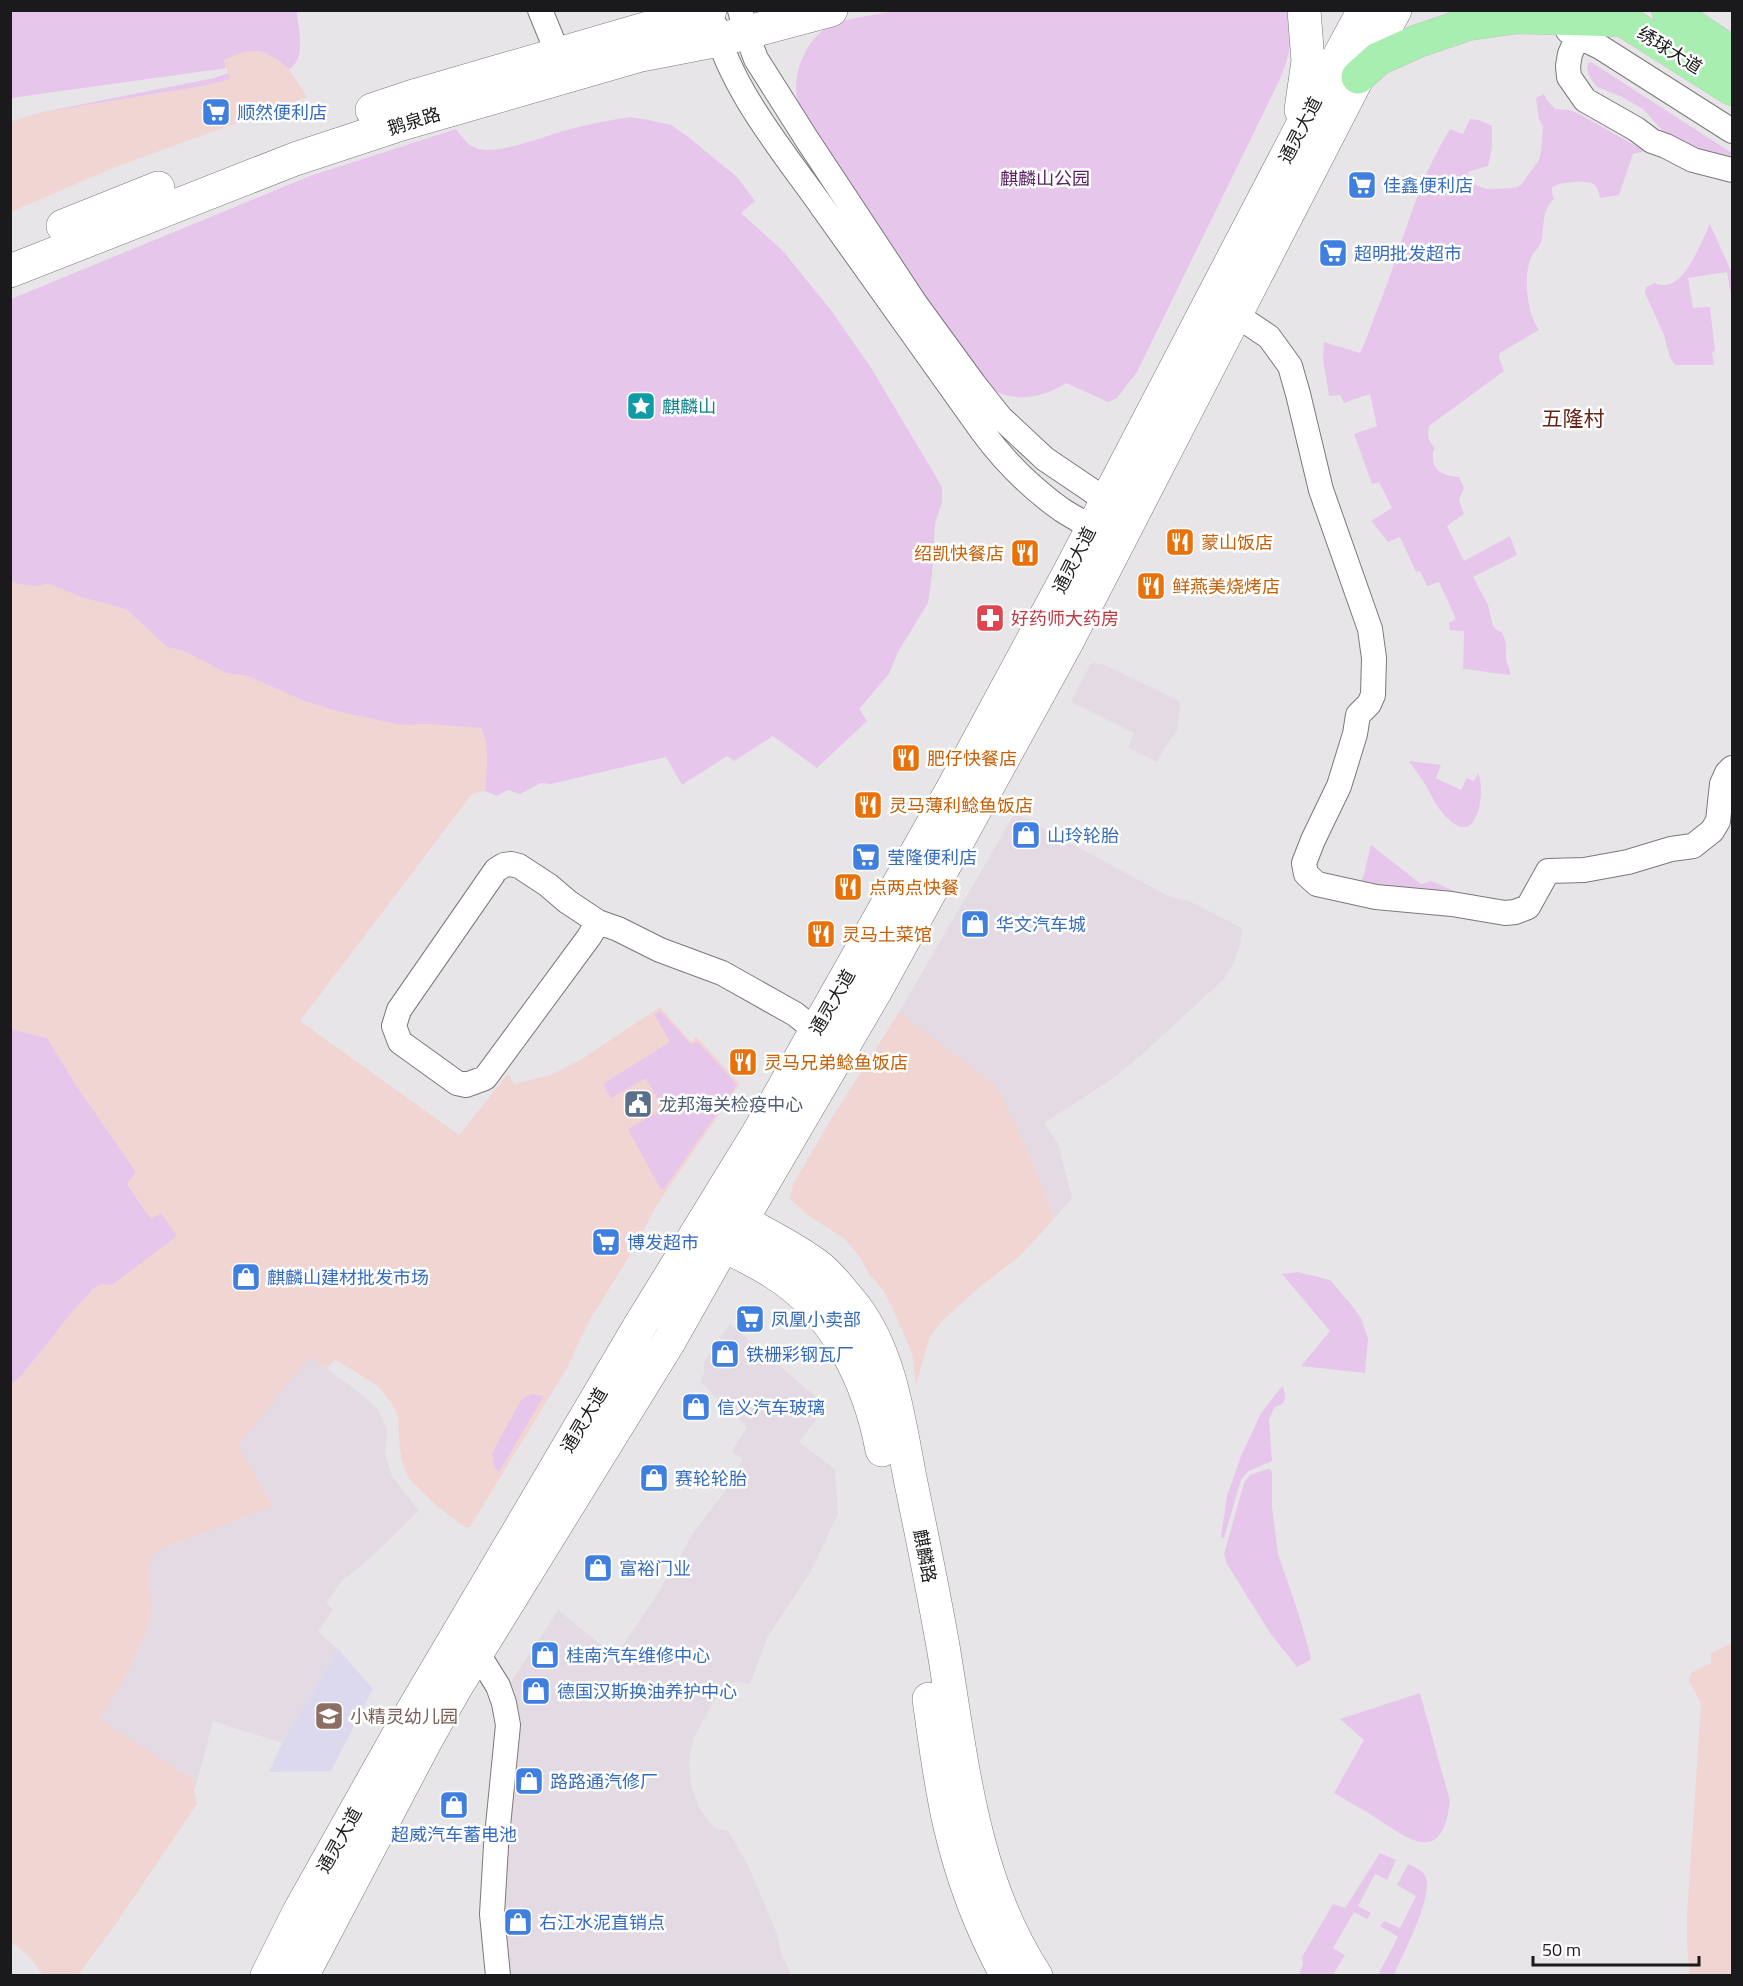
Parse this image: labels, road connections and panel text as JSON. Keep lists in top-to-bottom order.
{
  "streets": {
    "main road": [
      "绣球大道",
      "鹅泉路",
      "通灵大道",
      "麒麟路"
    ]
  },
  "crossings": [
    ["通灵大道", "麒麟路"]
  ],
  "districts": ["五隆村"],
  "parks": ["麒麟山公园"],
  "places": {
    "supermarket": [
      "顺然便利店",
      "佳鑫便利店",
      "超明批发超市",
      "莹隆便利店",
      "博发超市",
      "凤凰小卖部"
    ],
    "place": ["麒麟山"],
    "restaurant": [
      "蒙山饭店",
      "绍凯快餐店",
      "鲜燕美烧烤店",
      "肥仔快餐店",
      "灵马薄利鲶鱼饭店",
      "点两点快餐",
      "灵马土菜馆",
      "灵马兄弟鲶鱼饭店"
    ],
    "pharmacy": ["好药师大药房"],
    "shop": [
      "山玲轮胎",
      "华文汽车城",
      "麒麟山建材批发市场",
      "铁栅彩钢瓦厂",
      "信义汽车玻璃",
      "赛轮轮胎",
      "富裕门业",
      "桂南汽车维修中心",
      "德国汉斯换油养护中心",
      "路路通汽修厂",
      "超威汽车蓄电池",
      "右江水泥直销点"
    ],
    "public building": ["龙邦海关检疫中心"],
    "school or university": ["小精灵幼儿园"]
  },
  "scale_bar": "50 m"
}
